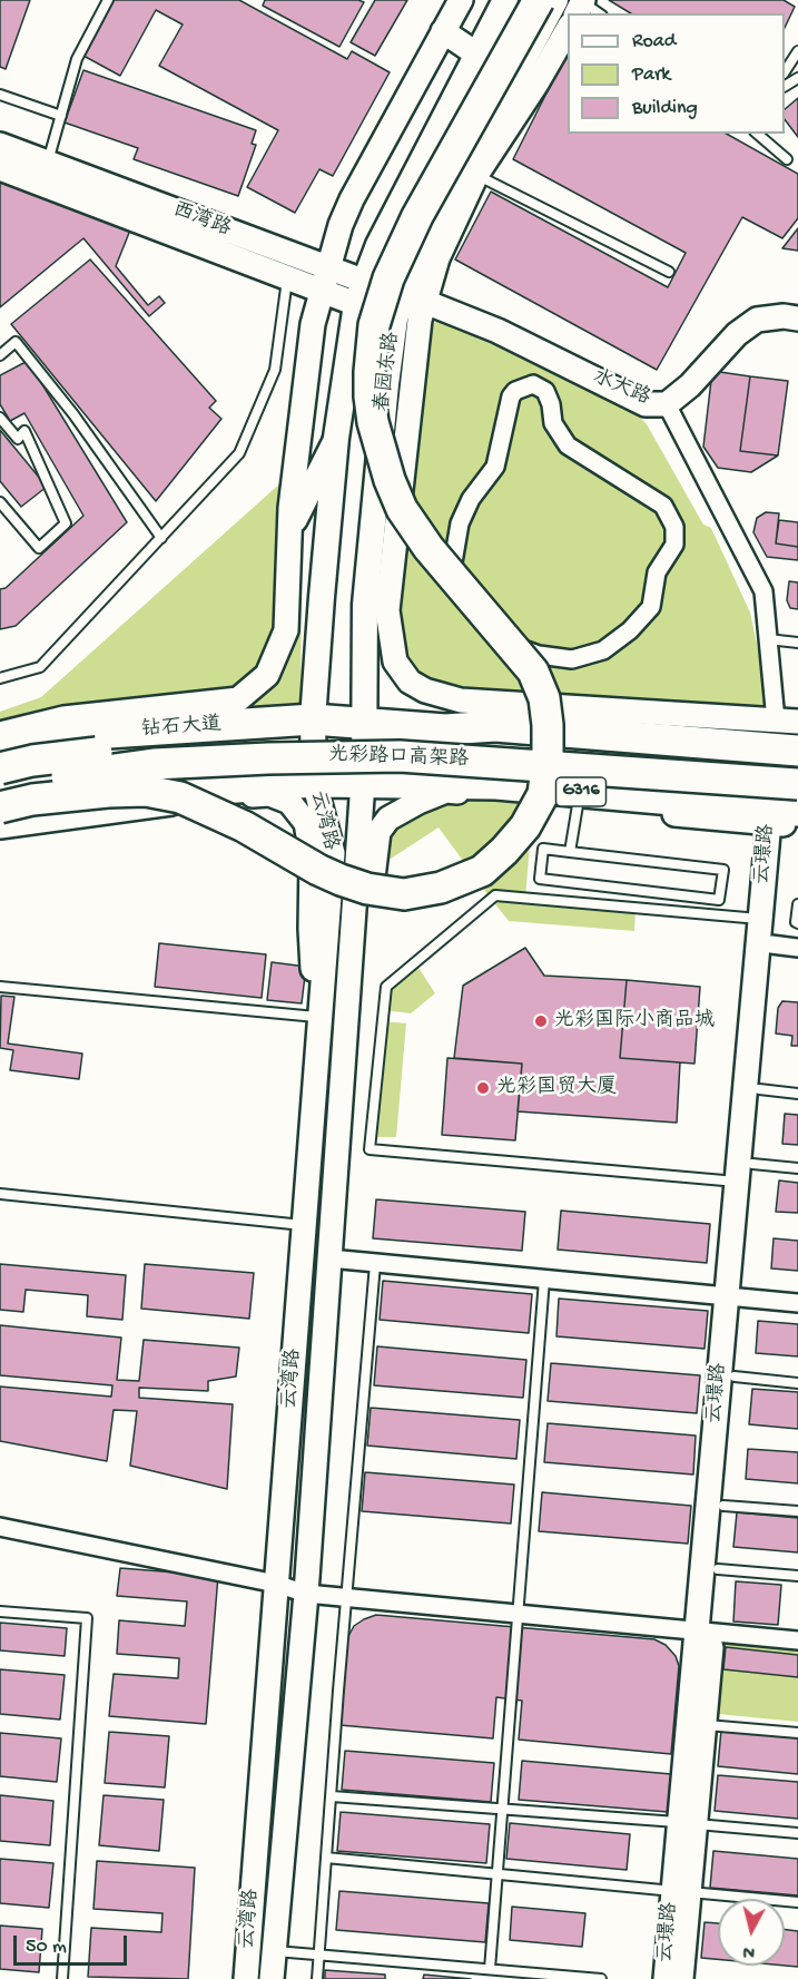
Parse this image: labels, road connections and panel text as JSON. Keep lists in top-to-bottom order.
{
  "streets": {
    "highway": ["钻石大道", "光彩路口高架路", "G316"],
    "main road": ["春园东路"],
    "street": [
      "西湾路",
      "水大路",
      "云湾路",
      "云璟路"
    ]
  },
  "crossings": [
    ["西湾路", "春园东路"],
    ["西湾路", "水大路"],
    ["春园东路", "水大路"],
    ["春园东路", "钻石大道"],
    ["春园东路", "G316"],
    ["春园东路", "云湾路"],
    ["G316", "云湾路"],
    ["G316", "云璟路"]
  ],
  "places": ["光彩国际小商品城", "光彩国贸大厦"],
  "legend": ["Road", "Park", "Building"],
  "scale_bar": "50 m",
  "north": "bottom"
}
